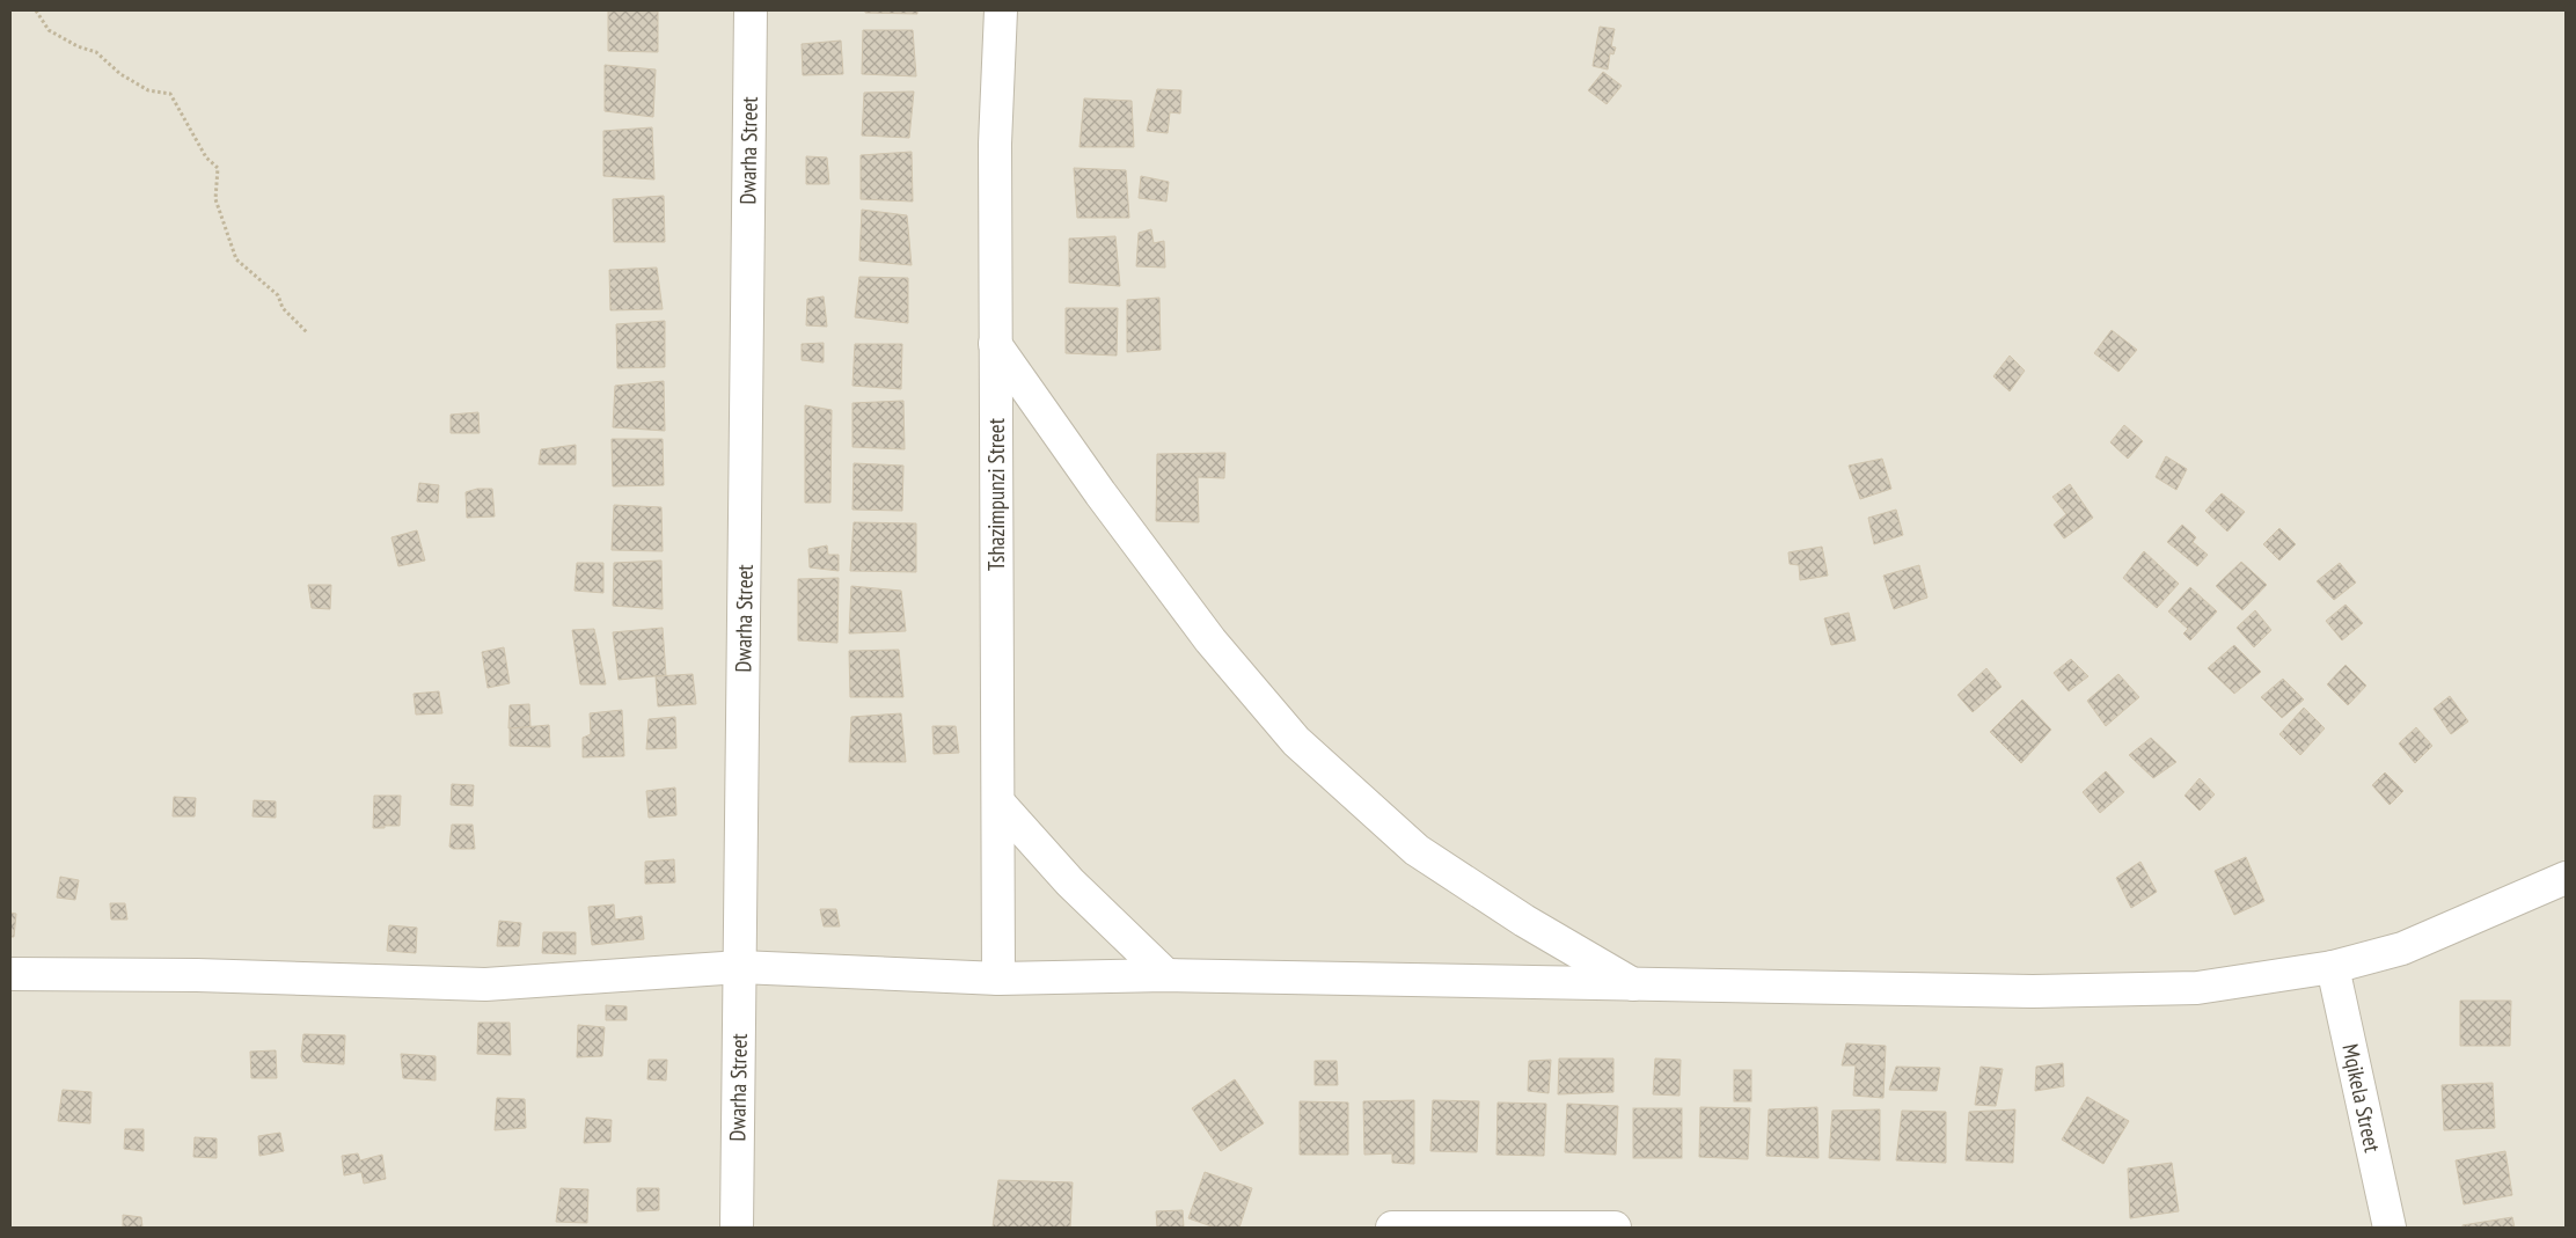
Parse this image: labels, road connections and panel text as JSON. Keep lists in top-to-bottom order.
{
  "streets": {
    "street": ["Dwarha Street", "Tshazimpunzi Street", "Mqikela Street"]
  }
}
